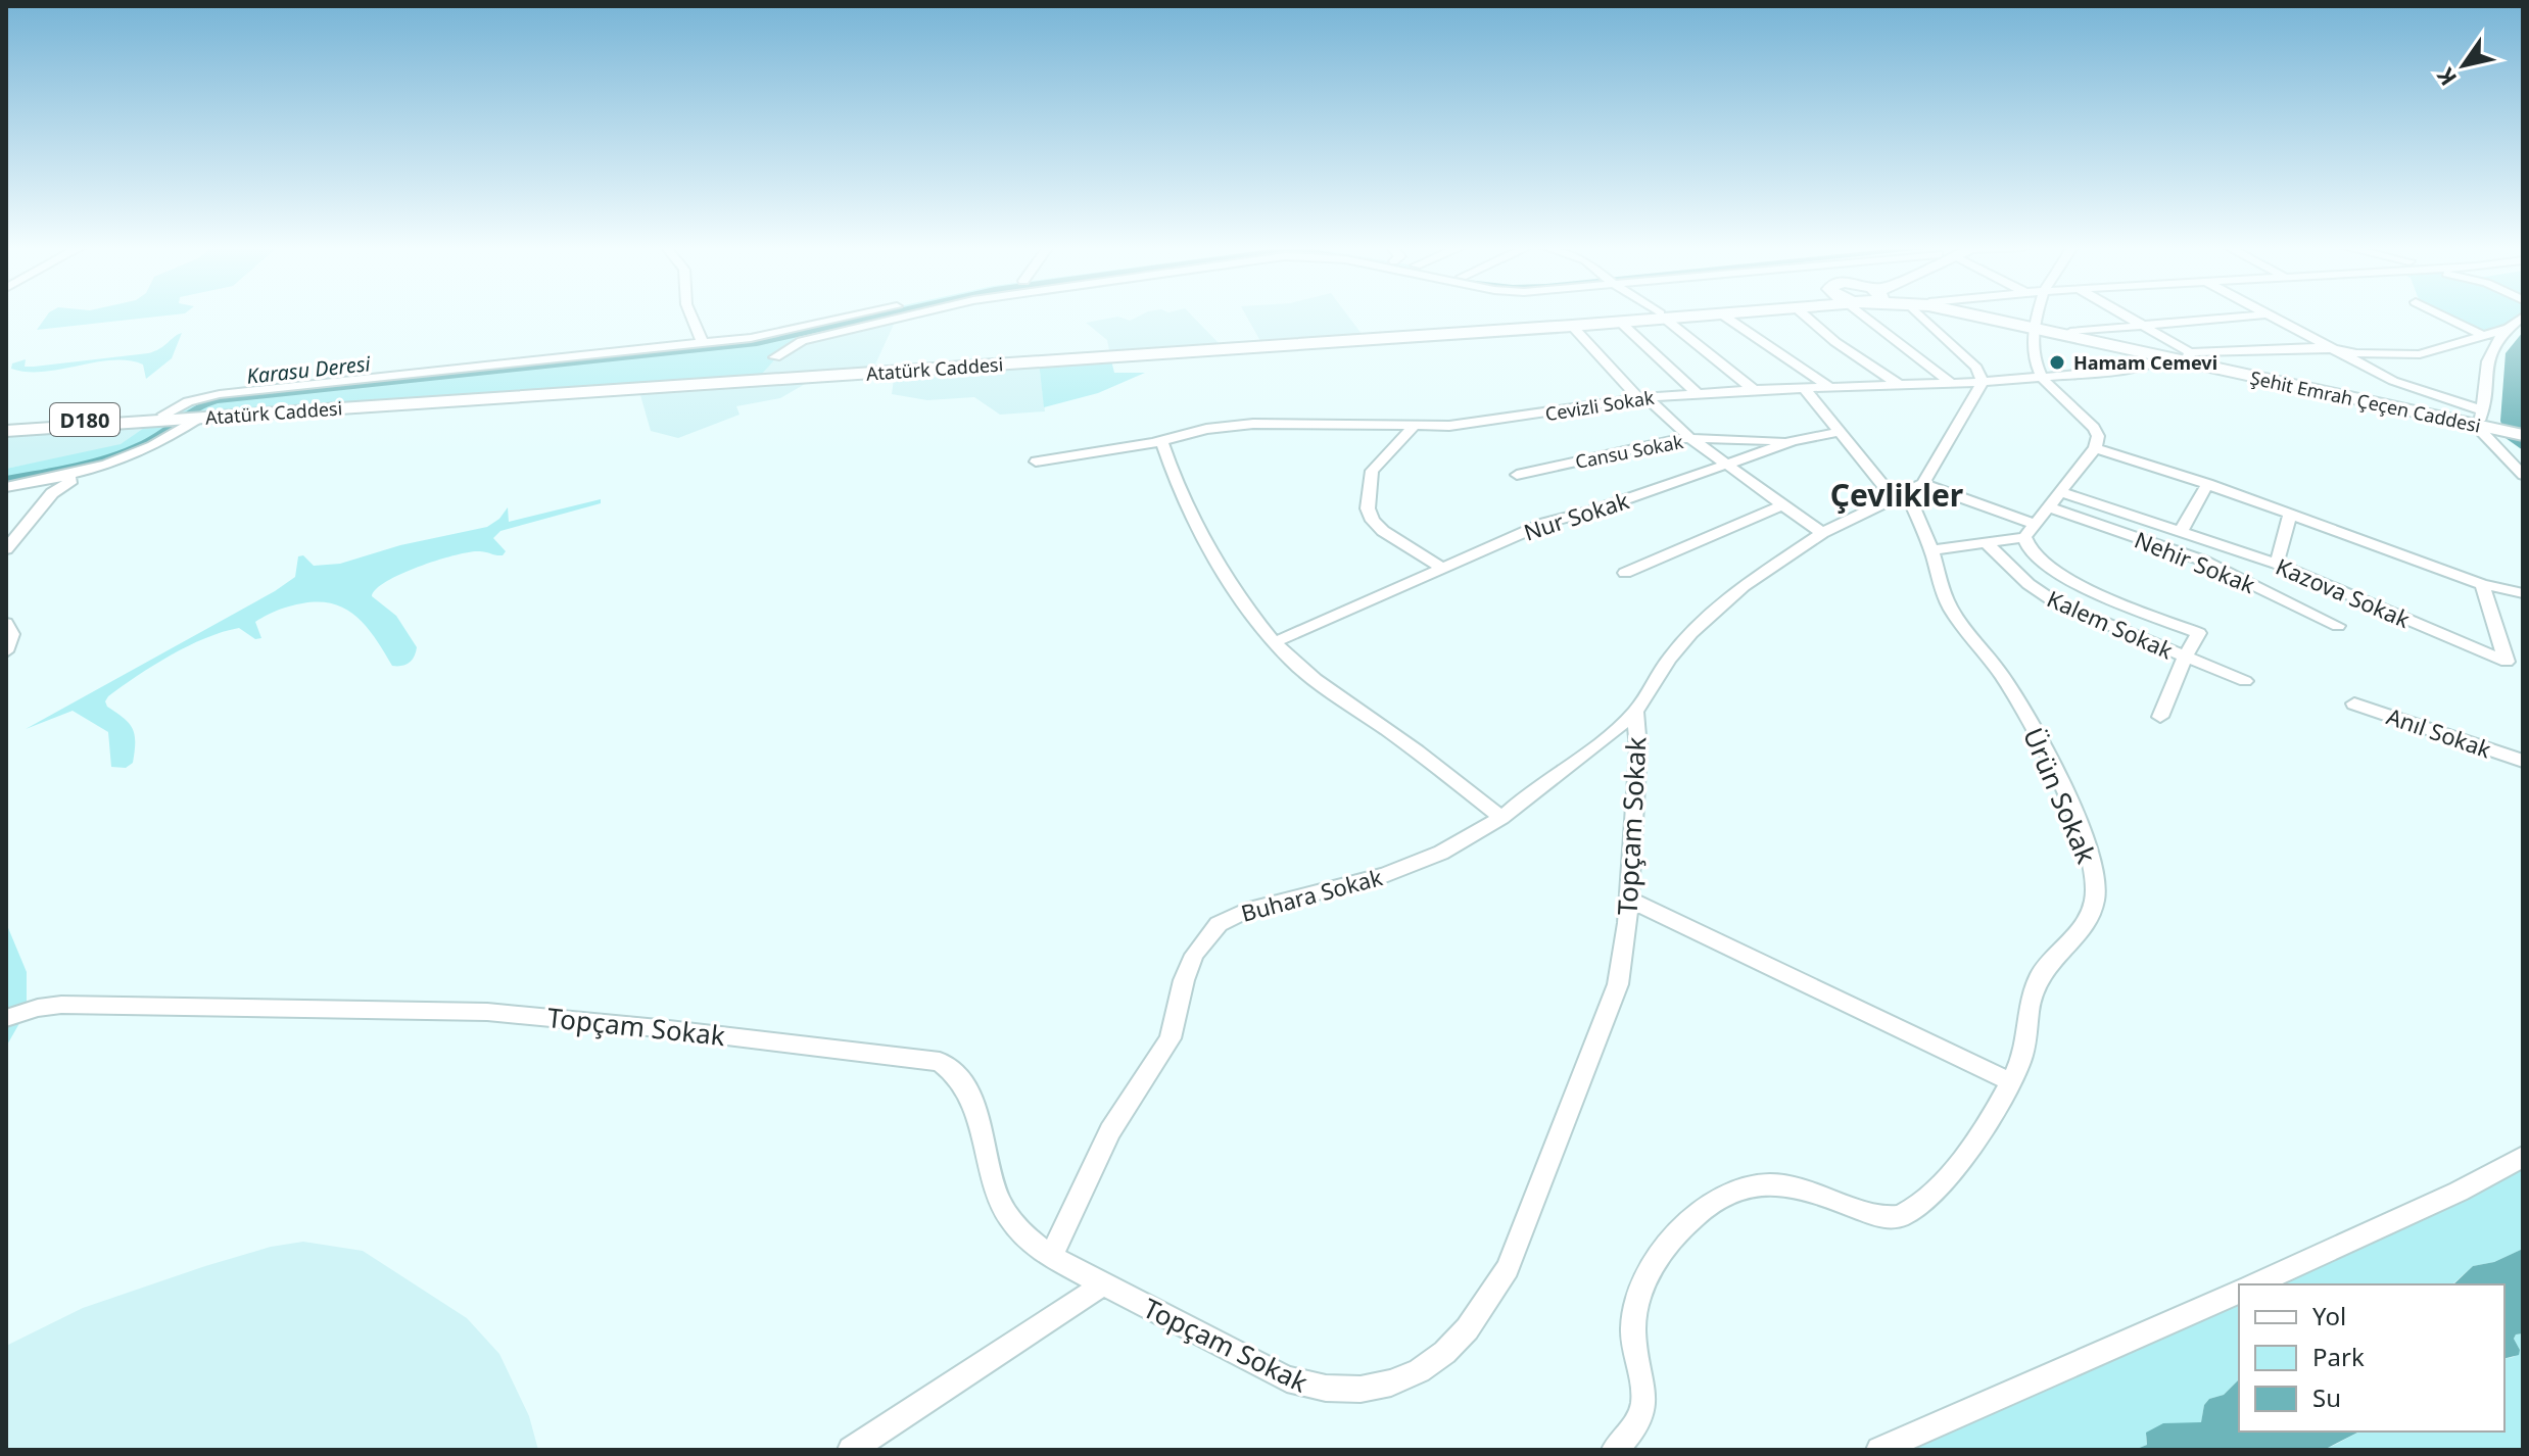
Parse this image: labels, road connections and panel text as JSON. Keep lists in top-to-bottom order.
{
  "streets": {
    "highway": ["Atatürk Caddesi", "Şehit Emrah Çeçen Caddesi", "D180"],
    "street": [
      "Cevizli Sokak",
      "Cansu Sokak",
      "Nur Sokak",
      "Nehir Sokak",
      "Kazova Sokak",
      "Kalem Sokak",
      "Anıl Sokak",
      "Ürün Sokak",
      "Topçam Sokak",
      "Buhara Sokak"
    ]
  },
  "crossings": [
    ["Şehit Emrah Çeçen Caddesi", "Cevizli Sokak"],
    ["Cevizli Sokak", "Ürün Sokak"],
    ["Cansu Sokak", "Nur Sokak"],
    ["Nur Sokak", "Ürün Sokak"],
    ["Ürün Sokak", "Topçam Sokak"],
    ["Topçam Sokak", "Buhara Sokak"]
  ],
  "districts": ["Çevlikler"],
  "water": ["Karasu Deresi"],
  "places": ["Hamam Cemevi"],
  "legend": ["Yol", "Park", "Su"],
  "north": "bottom left"
}
